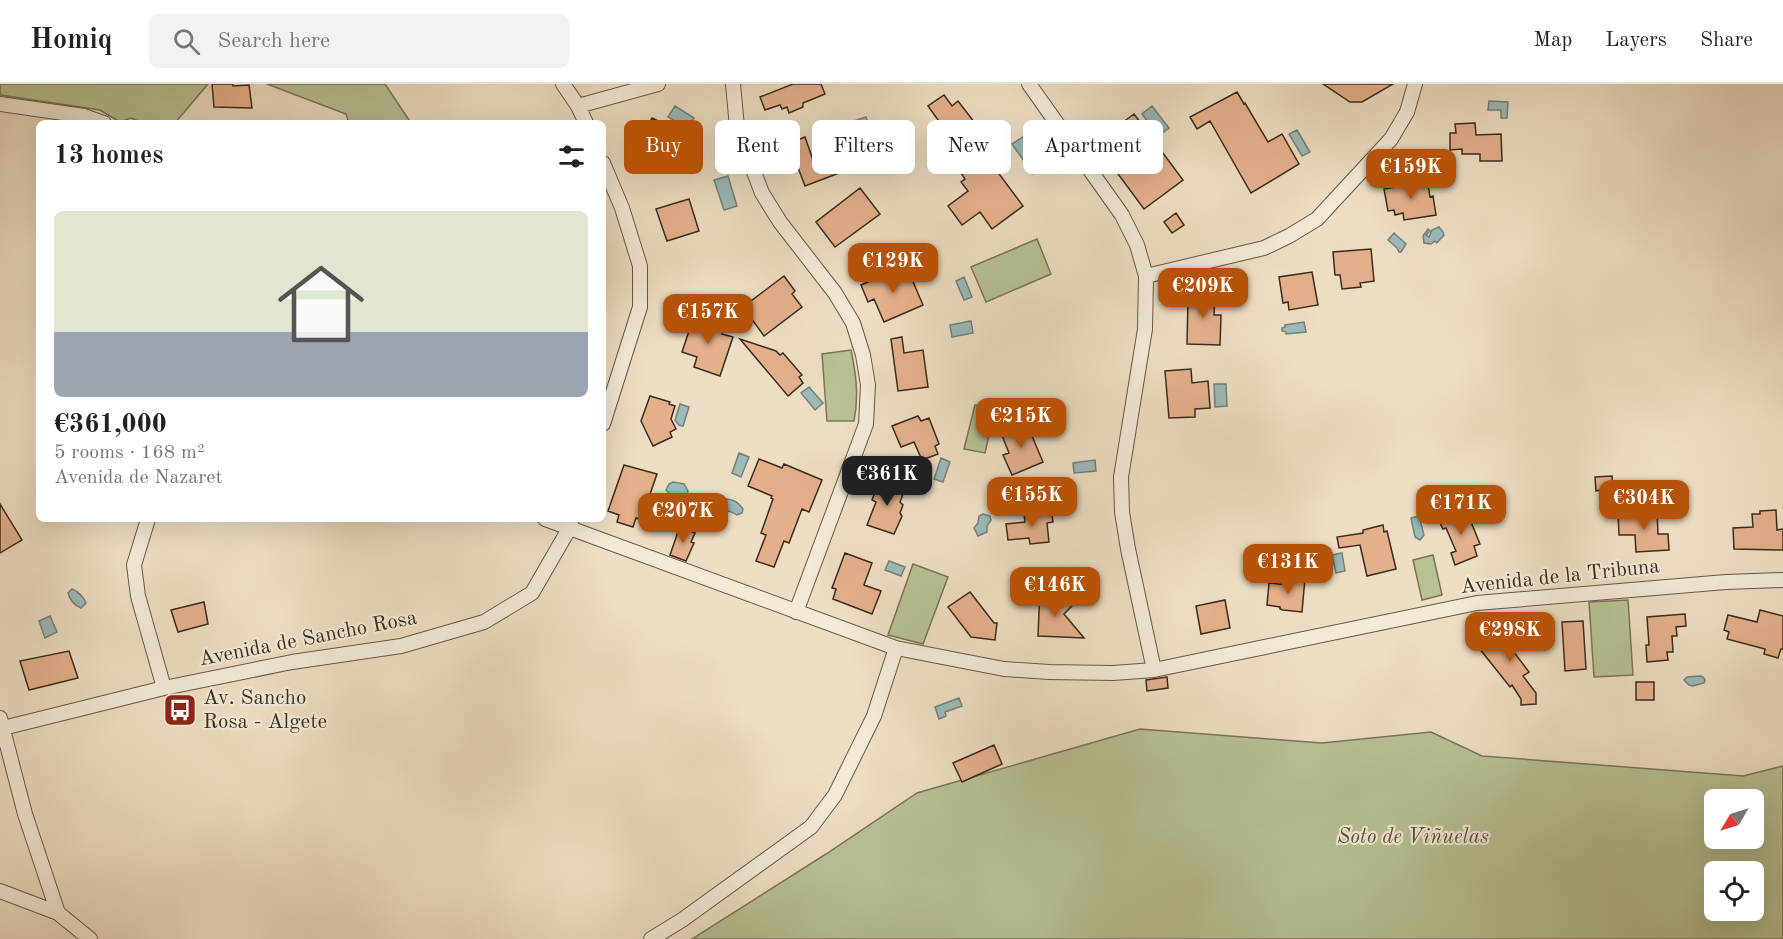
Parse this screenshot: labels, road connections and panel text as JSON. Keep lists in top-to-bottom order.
{
  "streets": {
    "street": ["Avenida de la Tribuna", "Avenida de Sancho Rosa"]
  },
  "crossings": [
    ["Avenida de la Tribuna", "Avenida de Sancho Rosa"]
  ],
  "parks": ["Soto de Viñuelas"],
  "places": {
    "bus stop": ["Av. Sancho Rosa - Algete"]
  },
  "north": "bottom left",
  "page": {
    "header": "Homiq",
    "search": "Search here",
    "nav": ["Map", "Layers", "Share"],
    "chip": [
      "Buy",
      "Rent",
      "Filters",
      "New",
      "Apartment"
    ],
    "heading": "13 homes",
    "price": [
      "€159K",
      "€129K",
      "€209K",
      "€157K",
      "€215K",
      "€361K",
      "€155K",
      "€304K",
      "€171K",
      "€207K",
      "€131K",
      "€146K",
      "€298K"
    ],
    "list": [
      {
        "name": "€361,000",
        "note": "5 rooms · 168 m² · Avenida de Nazaret"
      }
    ]
  }
}
